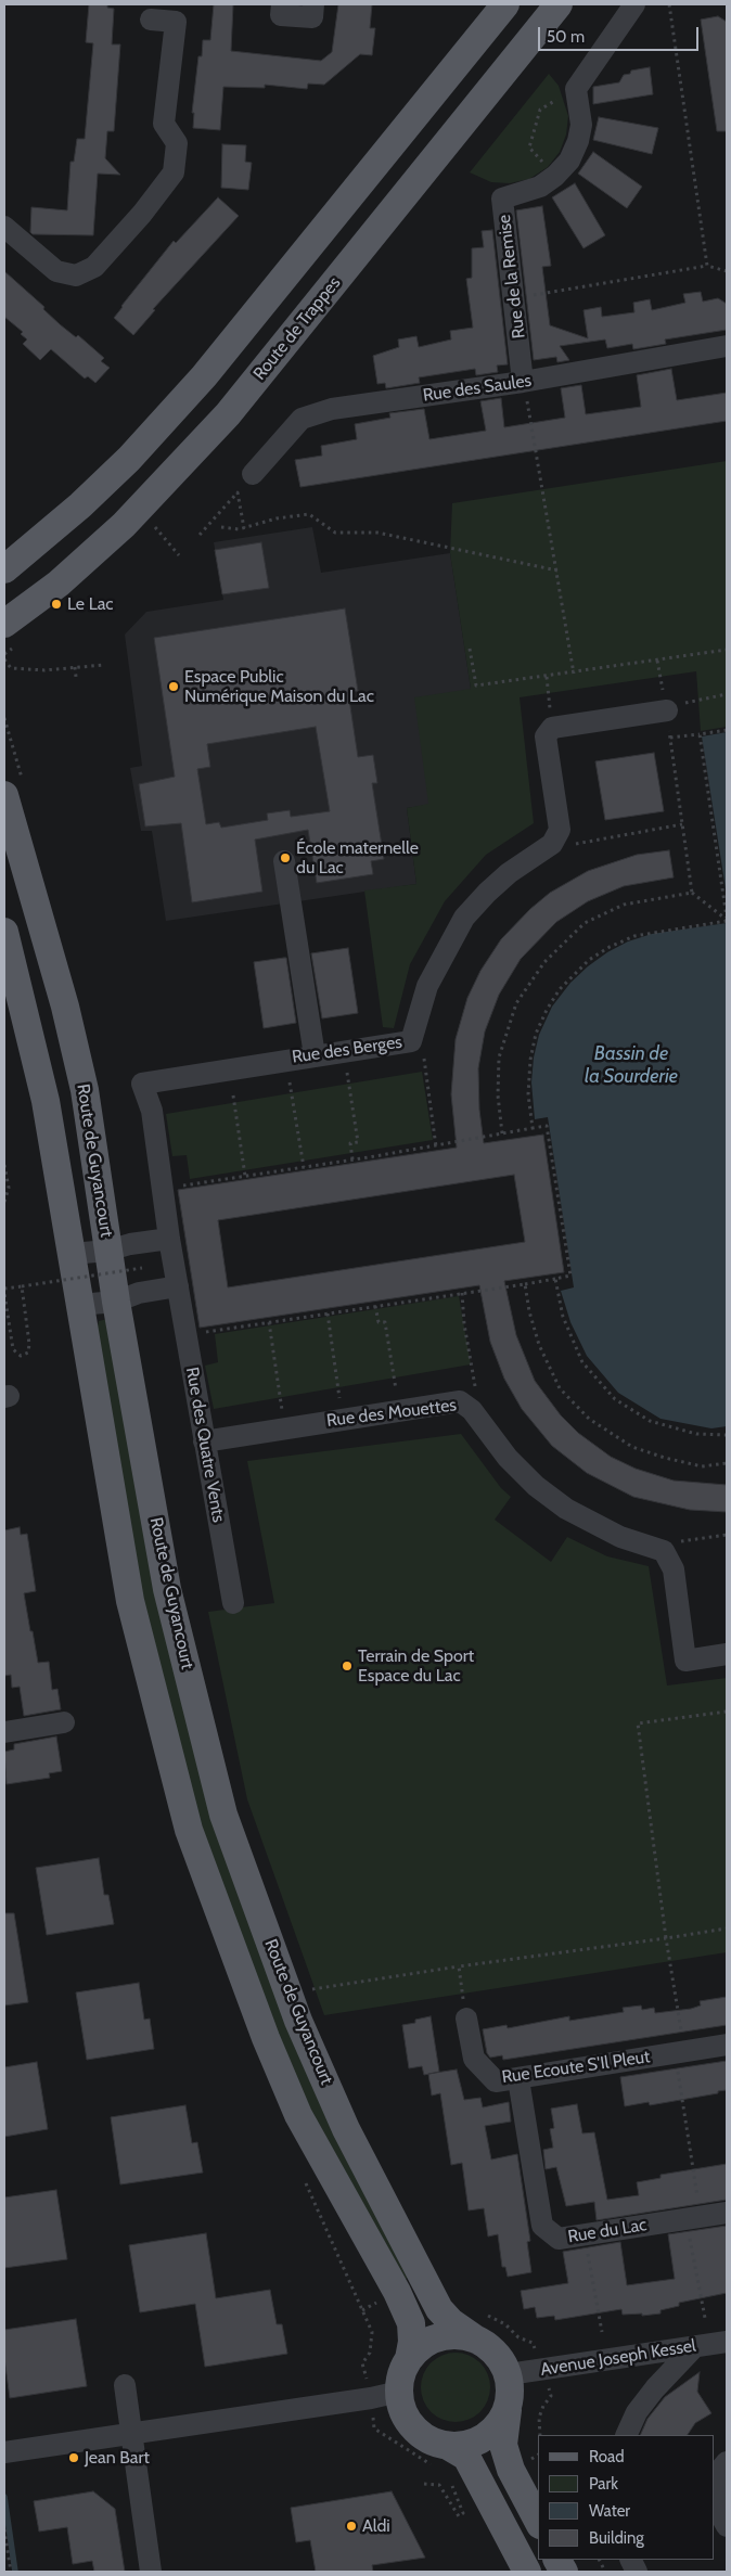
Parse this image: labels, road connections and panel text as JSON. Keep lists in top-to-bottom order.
{
  "streets": {
    "main road": ["Route de Trappes", "Route de Guyancourt"],
    "street": [
      "Rue de la Remise",
      "Rue des Saules",
      "Rue des Berges",
      "Rue des Mouettes",
      "Rue des Quatre Vents",
      "Rue Ecoute S'Il Pleut",
      "Rue du Lac",
      "Avenue Joseph Kessel"
    ]
  },
  "crossings": [
    ["Rue de la Remise", "Rue des Saules"],
    ["Rue des Berges", "Rue des Quatre Vents"],
    ["Route de Guyancourt", "Avenue Joseph Kessel"],
    ["Rue des Mouettes", "Rue des Quatre Vents"],
    ["Rue Ecoute S'Il Pleut", "Rue du Lac"]
  ],
  "water": ["Bassin de la Sourderie"],
  "places": [
    "Le Lac",
    "Espace Public Numérique Maison du Lac",
    "École maternelle du Lac",
    "Terrain de Sport Espace du Lac",
    "Jean Bart",
    "Aldi"
  ],
  "legend": [
    "Road",
    "Park",
    "Water",
    "Building"
  ],
  "scale_bar": "50 m"
}
